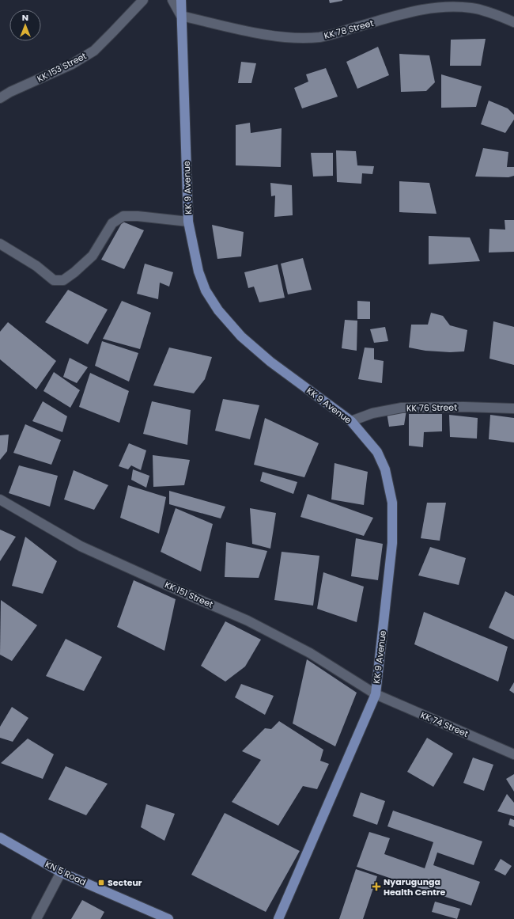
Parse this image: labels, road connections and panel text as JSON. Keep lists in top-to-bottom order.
{
  "streets": {
    "main road": ["KK 9 Avenue", "KN 5 Road"],
    "street": [
      "KK 78 Street",
      "KK 153 Street",
      "KK 76 Street",
      "KK 151 Street",
      "KK 74 Street"
    ]
  },
  "crossings": [
    ["KK 78 Street", "KK 9 Avenue"],
    ["KK 9 Avenue", "KK 76 Street"],
    ["KK 9 Avenue", "KK 151 Street"],
    ["KK 9 Avenue", "KK 74 Street"],
    ["KK 151 Street", "KK 74 Street"]
  ],
  "places": {
    "transit": ["Secteur"],
    "health": ["Nyarugunga Health Centre"]
  },
  "north": "top"
}
